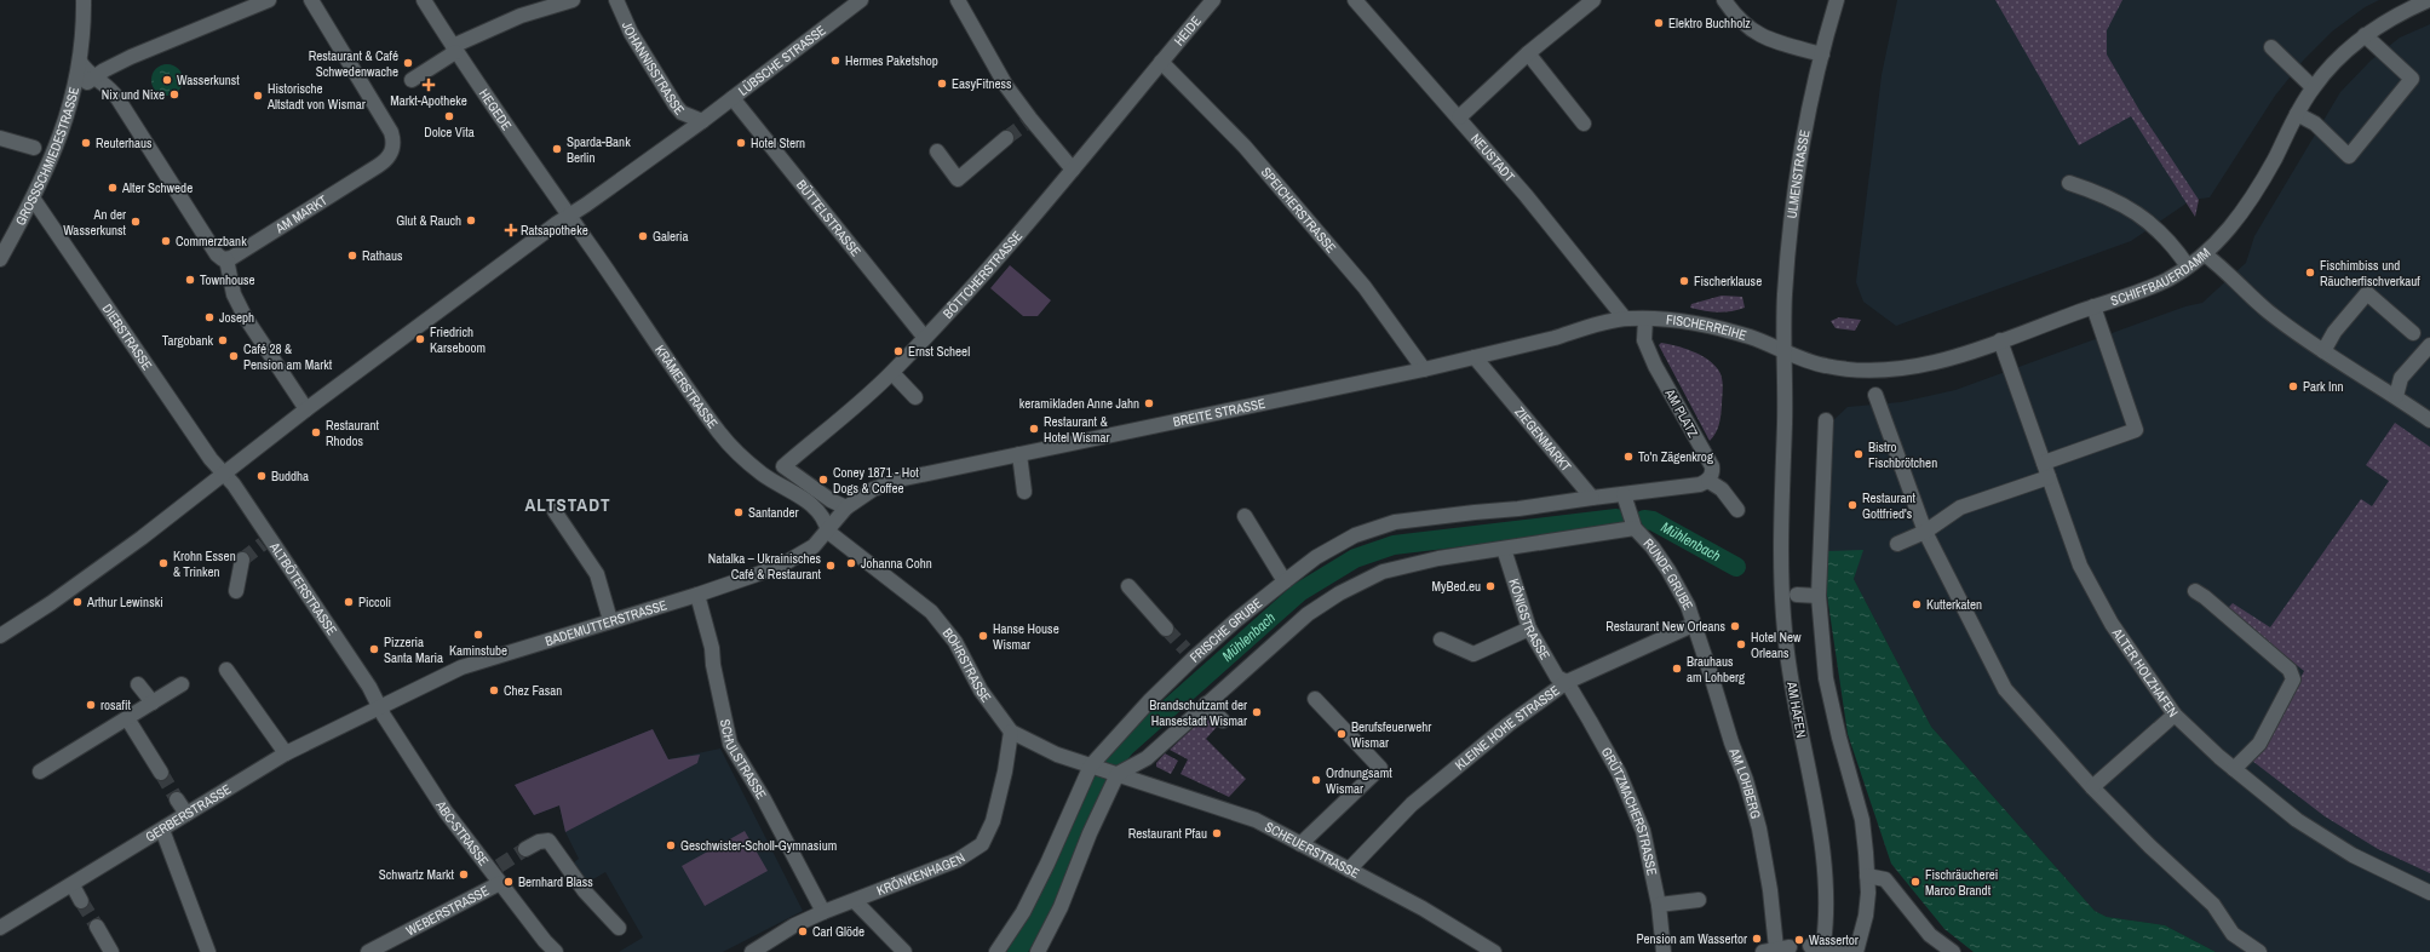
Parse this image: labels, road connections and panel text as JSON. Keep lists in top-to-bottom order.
{
  "streets": {
    "street": [
      "HEIDE",
      "LÜBSCHE STRASSE",
      "JOHANNISSTRASSE",
      "HEGEDE",
      "GROSSSCHMIEDESTRASSE",
      "NEUSTADT",
      "ULMENSTRASSE",
      "SPEICHERSTRASSE",
      "AM MARKT",
      "BÜTTELSTRASSE",
      "BÖTTCHERSTRASSE",
      "SCHIFFBAUERDAMM",
      "FISCHERREIHE",
      "DIEBSTRASSE",
      "KRÄMERSTRASSE",
      "BREITE STRASSE",
      "AM PLATZ",
      "ZIEGENMARKT",
      "RUNDE GRUBE",
      "ALTBÖTERSTRASSE",
      "KÖNIGSTRASSE",
      "BADEMUTTERSTRASSE",
      "FRISCHE GRUBE",
      "BOHRSTRASSE",
      "ALTER HOLZHAFEN",
      "AM HAFEN",
      "KLEINE HOHE STRASSE",
      "SCHULSTRASSE",
      "AM LOHBERG",
      "GERBERSTRASSE",
      "GRÜTZMACHERSTRASSE",
      "ABC-STRASSE",
      "SCHEUERSTRASSE",
      "KRÖNKENHAGEN",
      "WEBERSTRASSE"
    ]
  },
  "crossings": [
    ["HEIDE", "SPEICHERSTRASSE"],
    ["HEIDE", "BÖTTCHERSTRASSE"],
    ["LÜBSCHE STRASSE", "JOHANNISSTRASSE"],
    ["LÜBSCHE STRASSE", "HEGEDE"],
    ["LÜBSCHE STRASSE", "BÜTTELSTRASSE"],
    ["LÜBSCHE STRASSE", "DIEBSTRASSE"],
    ["LÜBSCHE STRASSE", "KRÄMERSTRASSE"],
    ["LÜBSCHE STRASSE", "ALTBÖTERSTRASSE"],
    ["HEGEDE", "KRÄMERSTRASSE"],
    ["GROSSSCHMIEDESTRASSE", "DIEBSTRASSE"],
    ["NEUSTADT", "FISCHERREIHE"],
    ["NEUSTADT", "BREITE STRASSE"],
    ["ULMENSTRASSE", "SCHIFFBAUERDAMM"],
    ["ULMENSTRASSE", "FISCHERREIHE"],
    ["ULMENSTRASSE", "AM HAFEN"],
    ["SPEICHERSTRASSE", "BÖTTCHERSTRASSE"],
    ["SPEICHERSTRASSE", "BREITE STRASSE"],
    ["BÜTTELSTRASSE", "BÖTTCHERSTRASSE"],
    ["BÖTTCHERSTRASSE", "BREITE STRASSE"],
    ["SCHIFFBAUERDAMM", "FISCHERREIHE"],
    ["SCHIFFBAUERDAMM", "ALTER HOLZHAFEN"],
    ["SCHIFFBAUERDAMM", "AM HAFEN"],
    ["FISCHERREIHE", "BREITE STRASSE"],
    ["FISCHERREIHE", "AM PLATZ"],
    ["FISCHERREIHE", "AM HAFEN"],
    ["DIEBSTRASSE", "ALTBÖTERSTRASSE"],
    ["KRÄMERSTRASSE", "BREITE STRASSE"],
    ["KRÄMERSTRASSE", "BADEMUTTERSTRASSE"],
    ["KRÄMERSTRASSE", "BOHRSTRASSE"],
    ["BREITE STRASSE", "ZIEGENMARKT"],
    ["BREITE STRASSE", "BADEMUTTERSTRASSE"],
    ["BREITE STRASSE", "BOHRSTRASSE"],
    ["ZIEGENMARKT", "FRISCHE GRUBE"],
    ["RUNDE GRUBE", "KLEINE HOHE STRASSE"],
    ["RUNDE GRUBE", "AM LOHBERG"],
    ["ALTBÖTERSTRASSE", "BADEMUTTERSTRASSE"],
    ["ALTBÖTERSTRASSE", "GERBERSTRASSE"],
    ["ALTBÖTERSTRASSE", "ABC-STRASSE"],
    ["KÖNIGSTRASSE", "KLEINE HOHE STRASSE"],
    ["KÖNIGSTRASSE", "GRÜTZMACHERSTRASSE"],
    ["BADEMUTTERSTRASSE", "BOHRSTRASSE"],
    ["BADEMUTTERSTRASSE", "SCHULSTRASSE"],
    ["BADEMUTTERSTRASSE", "GERBERSTRASSE"],
    ["BADEMUTTERSTRASSE", "ABC-STRASSE"],
    ["FRISCHE GRUBE", "BOHRSTRASSE"],
    ["BOHRSTRASSE", "SCHEUERSTRASSE"],
    ["BOHRSTRASSE", "KRÖNKENHAGEN"],
    ["KLEINE HOHE STRASSE", "AM LOHBERG"],
    ["KLEINE HOHE STRASSE", "GRÜTZMACHERSTRASSE"],
    ["KLEINE HOHE STRASSE", "SCHEUERSTRASSE"],
    ["SCHULSTRASSE", "KRÖNKENHAGEN"],
    ["GERBERSTRASSE", "ABC-STRASSE"],
    ["ABC-STRASSE", "WEBERSTRASSE"]
  ],
  "districts": ["ALTSTADT"],
  "water": ["Mühlenbach"],
  "places": {
    "other": [
      "Elektro Buchholz",
      "Hermes Paketshop",
      "Restaurant & Café Schwedenwache",
      "Wasserkunst",
      "EasyFitness",
      "Nix und Nixe",
      "Historische Altstadt von Wismar",
      "Dolce Vita",
      "Reuterhaus",
      "Hotel Stern",
      "Sparda-Bank Berlin",
      "Alter Schwede",
      "Glut & Rauch",
      "An der Wasserkunst",
      "Galeria",
      "Commerzbank",
      "Rathaus",
      "Fischimbiss und Räucherfischverkauf",
      "Townhouse",
      "Fischerklause",
      "Joseph",
      "Friedrich Karseboom",
      "Targobank",
      "Ernst Scheel",
      "Café 28 & Pension am Markt",
      "Park Inn",
      "keramikladen Anne Jahn",
      "Restaurant & Hotel Wismar",
      "Restaurant Rhodos",
      "Bistro Fischbrötchen",
      "To'n Zägenkrog",
      "Buddha",
      "Coney 1871 - Hot Dogs & Coffee",
      "Restaurant Gottfried's",
      "Santander",
      "Krohn Essen & Trinken",
      "Johanna Cohn",
      "Natalka – Ukrainisches Café & Restaurant",
      "MyBed.eu",
      "Arthur Lewinski",
      "Piccoli",
      "Kutterkaten",
      "Restaurant New Orleans",
      "Kaminstube",
      "Hanse House Wismar",
      "Hotel New Orleans",
      "Pizzeria Santa Maria",
      "Brauhaus am Lohberg",
      "Chez Fasan",
      "rosafit",
      "Brandschutzamt der Hansestadt Wismar",
      "Berufsfeuerwehr Wismar",
      "Ordnungsamt Wismar",
      "Restaurant Pfau",
      "Geschwister-Scholl-Gymnasium",
      "Schwartz Markt",
      "Bernhard Blass",
      "Fischräucherei Marco Brandt",
      "Carl Glöde",
      "Pension am Wassertor",
      "Wassertor"
    ],
    "health": ["Markt-Apotheke", "Ratsapotheke"]
  }
}
